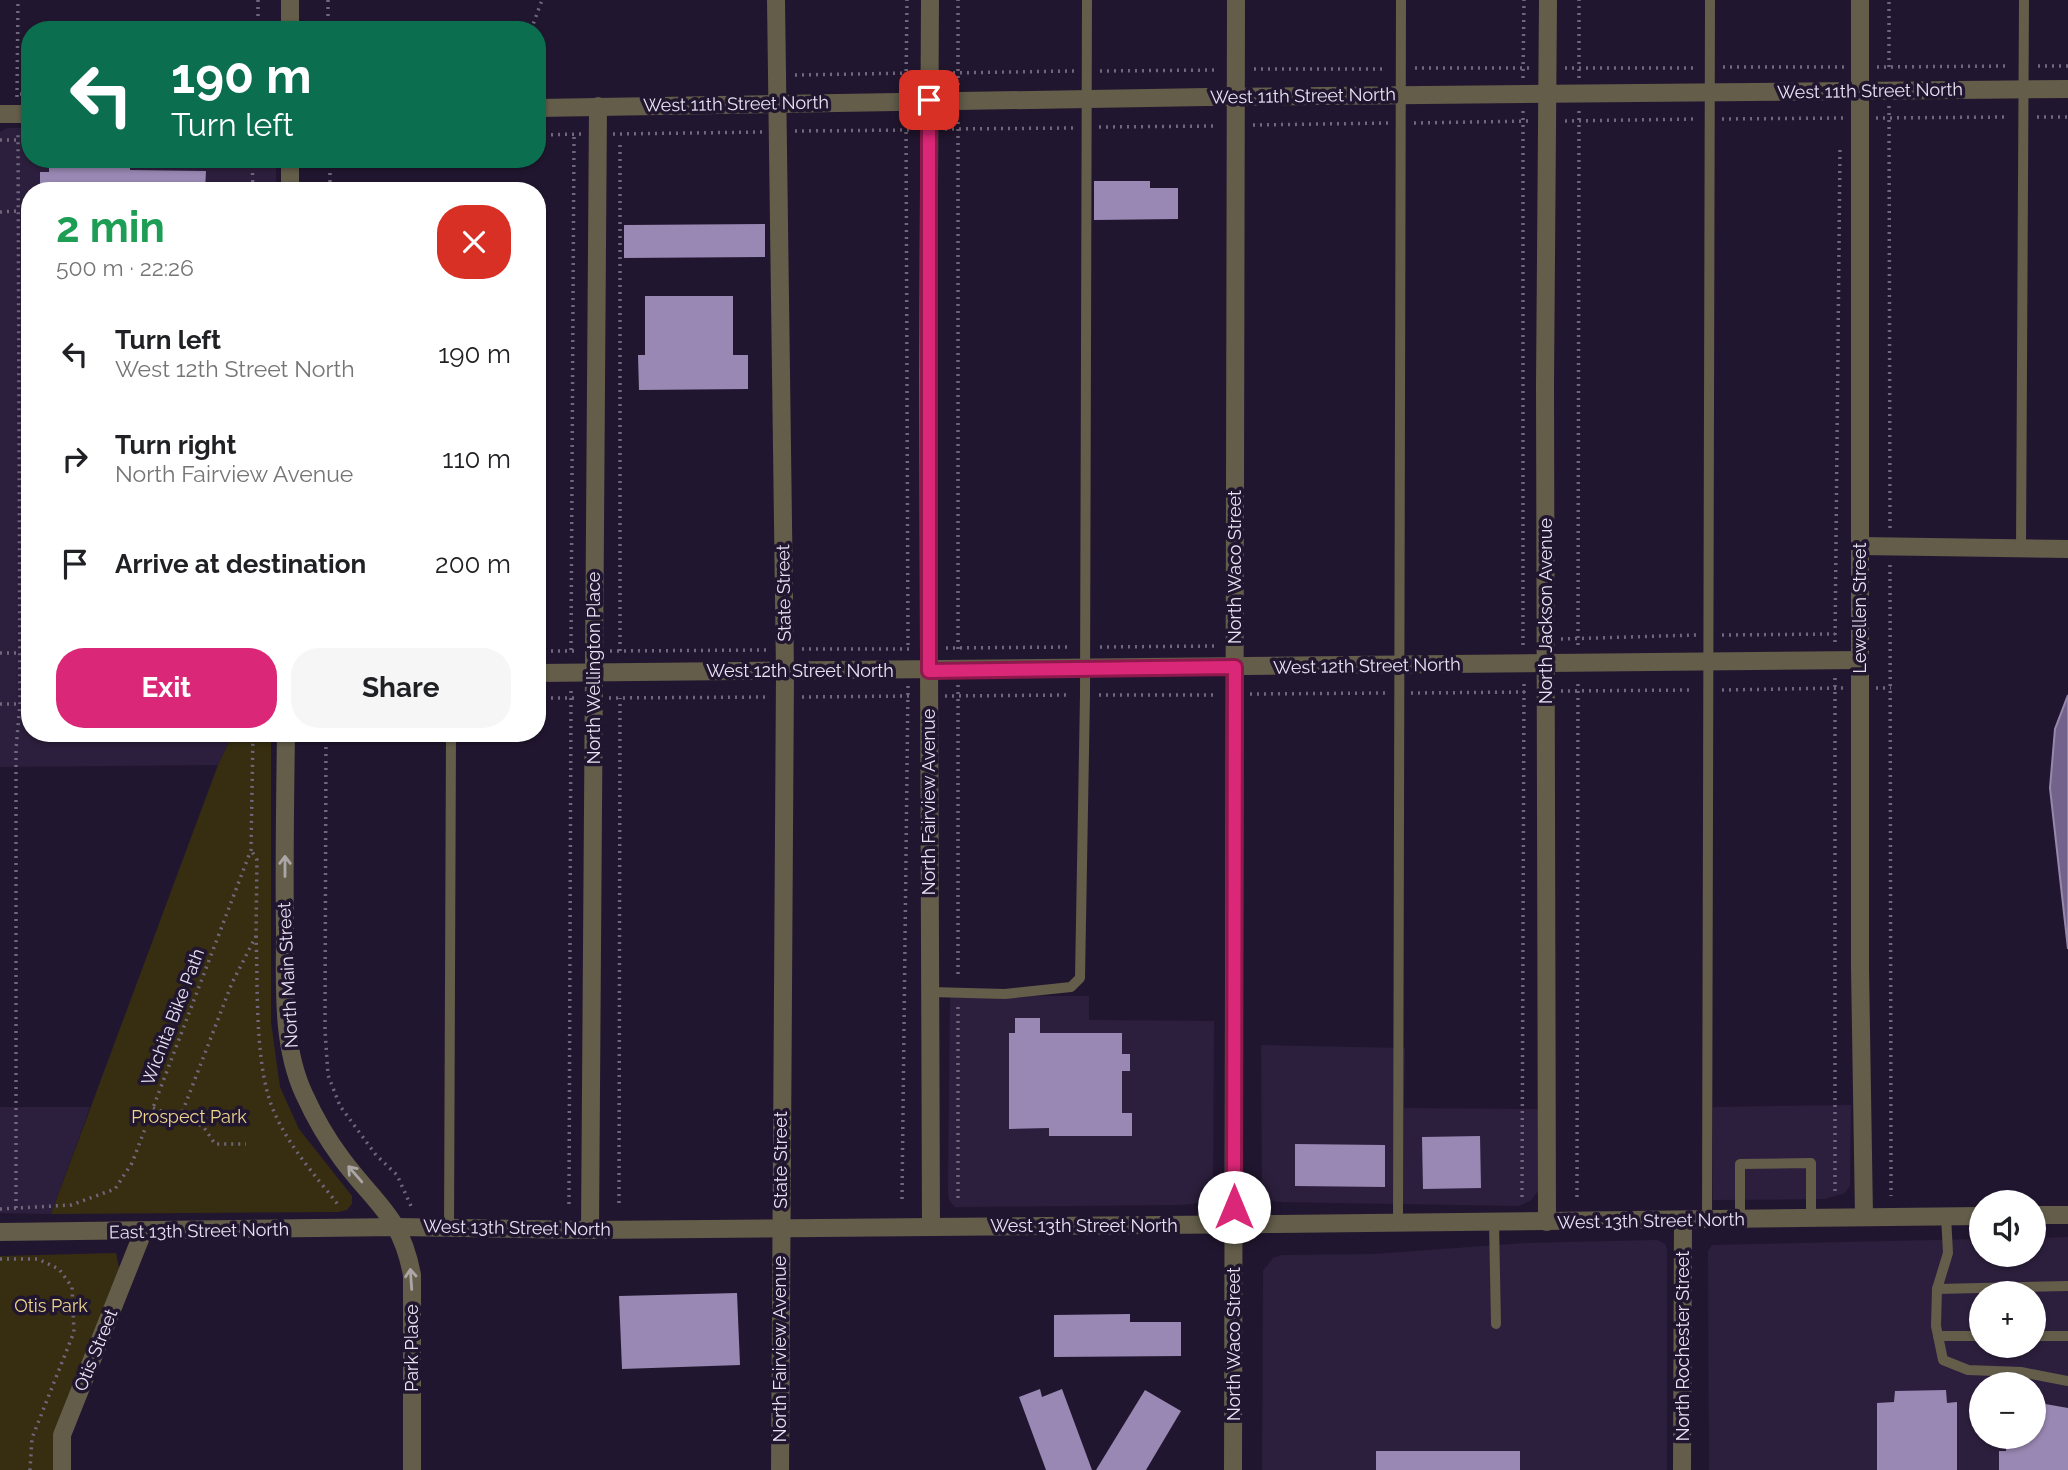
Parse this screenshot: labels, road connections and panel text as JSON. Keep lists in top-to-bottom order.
{
  "streets": {
    "street": [
      "West 11th Street North",
      "North Waco Street",
      "State Street",
      "Lewellen Street",
      "North Jackson Avenue",
      "West 12th Street North",
      "North Wellington Place",
      "North Fairview Avenue",
      "North Main Street",
      "West 13th Street North",
      "East 13th Street North",
      "North Rochester Street",
      "Park Place",
      "Otis Street"
    ],
    "path": ["Wichita Bike Path"]
  },
  "crossings": [
    ["West 11th Street North", "North Waco Street"],
    ["West 11th Street North", "State Street"],
    ["West 11th Street North", "Lewellen Street"],
    ["West 11th Street North", "North Jackson Avenue"],
    ["West 11th Street North", "North Wellington Place"],
    ["West 11th Street North", "North Fairview Avenue"],
    ["North Waco Street", "West 12th Street North"],
    ["North Waco Street", "West 13th Street North"],
    ["State Street", "West 12th Street North"],
    ["State Street", "North Fairview Avenue"],
    ["State Street", "West 13th Street North"],
    ["Lewellen Street", "West 12th Street North"],
    ["Lewellen Street", "West 13th Street North"],
    ["North Jackson Avenue", "West 12th Street North"],
    ["North Jackson Avenue", "West 13th Street North"],
    ["West 12th Street North", "North Wellington Place"],
    ["West 12th Street North", "North Fairview Avenue"],
    ["North Wellington Place", "West 13th Street North"],
    ["North Fairview Avenue", "West 13th Street North"],
    ["North Main Street", "West 13th Street North"],
    ["North Main Street", "East 13th Street North"],
    ["North Main Street", "Park Place"],
    ["West 13th Street North", "East 13th Street North"],
    ["West 13th Street North", "North Rochester Street"],
    ["West 13th Street North", "Park Place"],
    ["East 13th Street North", "Park Place"],
    ["East 13th Street North", "Otis Street"]
  ],
  "one_way": ["North Main Street", "Park Place"],
  "parks": ["Prospect Park", "Otis Park"],
  "page": {
    "turn": ["190 m", "Turn left"],
    "heading": ["2 min", "500 m · 22:26"],
    "list": [
      {
        "name": "Turn left",
        "note": "West 12th Street North",
        "value": "190 m"
      },
      {
        "name": "Turn right",
        "note": "North Fairview Avenue",
        "value": "110 m"
      },
      {
        "name": "Arrive at destination",
        "value": "200 m"
      }
    ],
    "buttons": ["Exit", "Share"],
    "map_buttons": ["+", "−"]
  }
}
